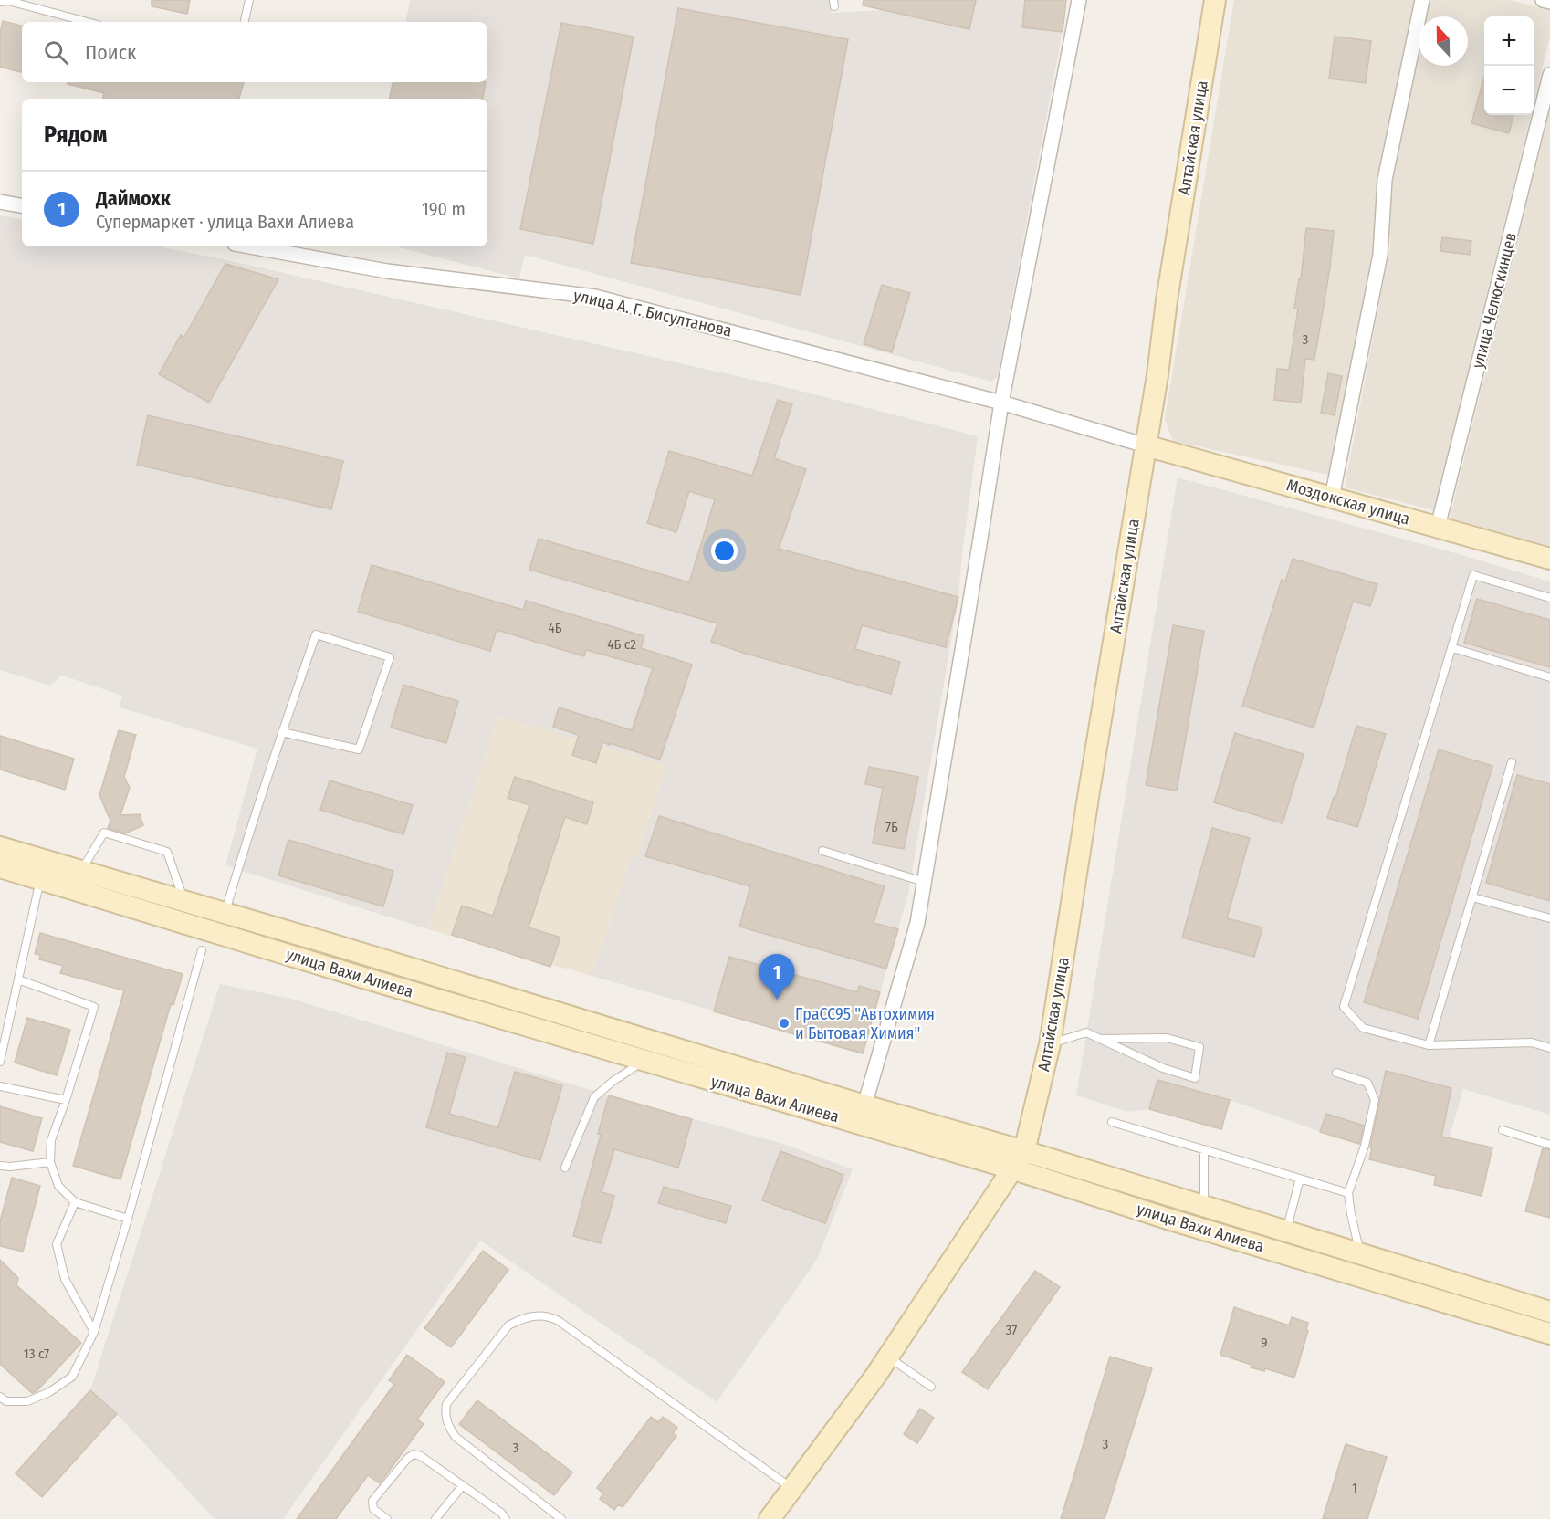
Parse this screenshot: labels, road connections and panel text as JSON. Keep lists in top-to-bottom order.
{
  "streets": {
    "main road": ["Алтайская улица", "Моздокская улица", "улица Вахи Алиева"],
    "street": ["улица Челюскинцев", "улица А. Г. Бисултанова"]
  },
  "crossings": [
    ["Алтайская улица", "улица А. Г. Бисултанова"],
    ["Алтайская улица", "Моздокская улица"],
    ["Алтайская улица", "улица Вахи Алиева"],
    ["улица Челюскинцев", "Моздокская улица"],
    ["улица А. Г. Бисултанова", "Моздокская улица"]
  ],
  "places": ["ГраСС95 \"Автохимия и Бытовая Химия\""],
  "house_numbers": [
    "3",
    "4Б",
    "4Б с2",
    "7Б",
    "37",
    "9",
    "13 с7",
    "3",
    "3",
    "1"
  ],
  "north": "top",
  "page": {
    "map_buttons": ["+", "−"],
    "search": "Поиск",
    "heading": "Рядом",
    "list": [
      {
        "mark": "1",
        "name": "Даймохк",
        "note": "Супермаркет · улица Вахи Алиева",
        "value": "190 m"
      }
    ],
    "pins": "1"
  }
}
